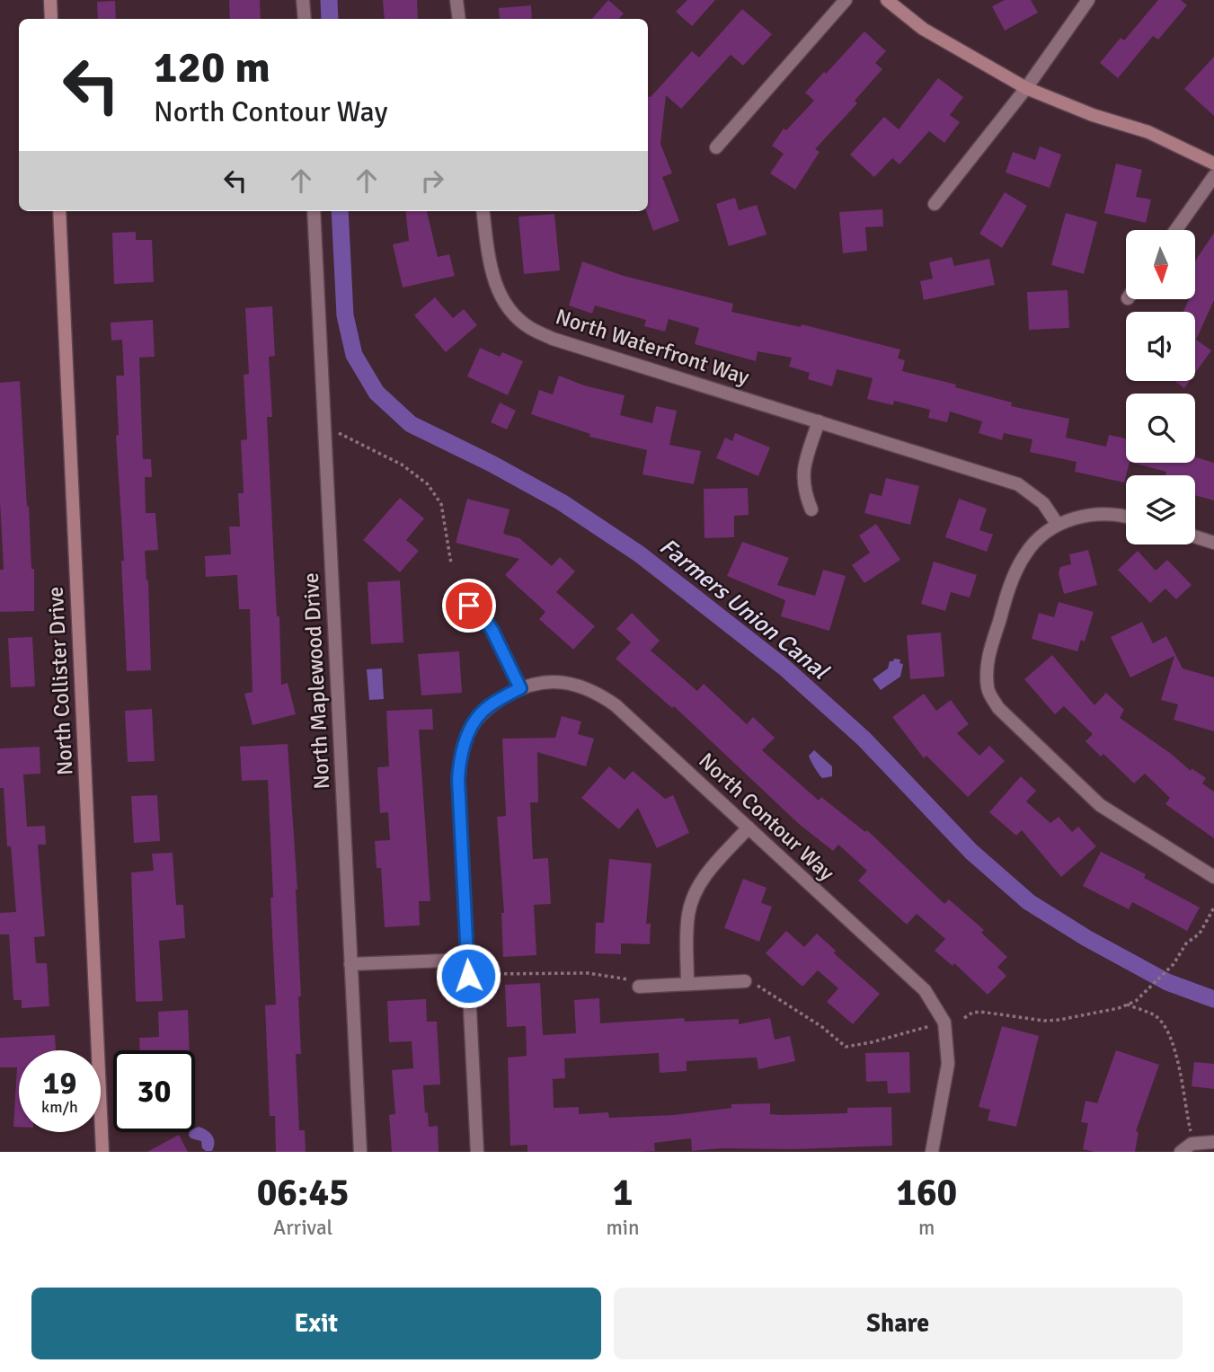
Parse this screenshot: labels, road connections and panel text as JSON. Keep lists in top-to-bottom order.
{
  "streets": {
    "street": [
      "North Waterfront Way",
      "North Collister Drive",
      "North Maplewood Drive",
      "North Contour Way"
    ]
  },
  "water": ["Farmers Union Canal"],
  "north": "bottom",
  "page": {
    "turn": ["120 m", "North Contour Way"],
    "speed": "19 km/h",
    "limit": "30",
    "eta": [
      "06:45",
      "Arrival",
      "1",
      "min",
      "160",
      "m"
    ],
    "buttons": ["Exit", "Share"]
  }
}
